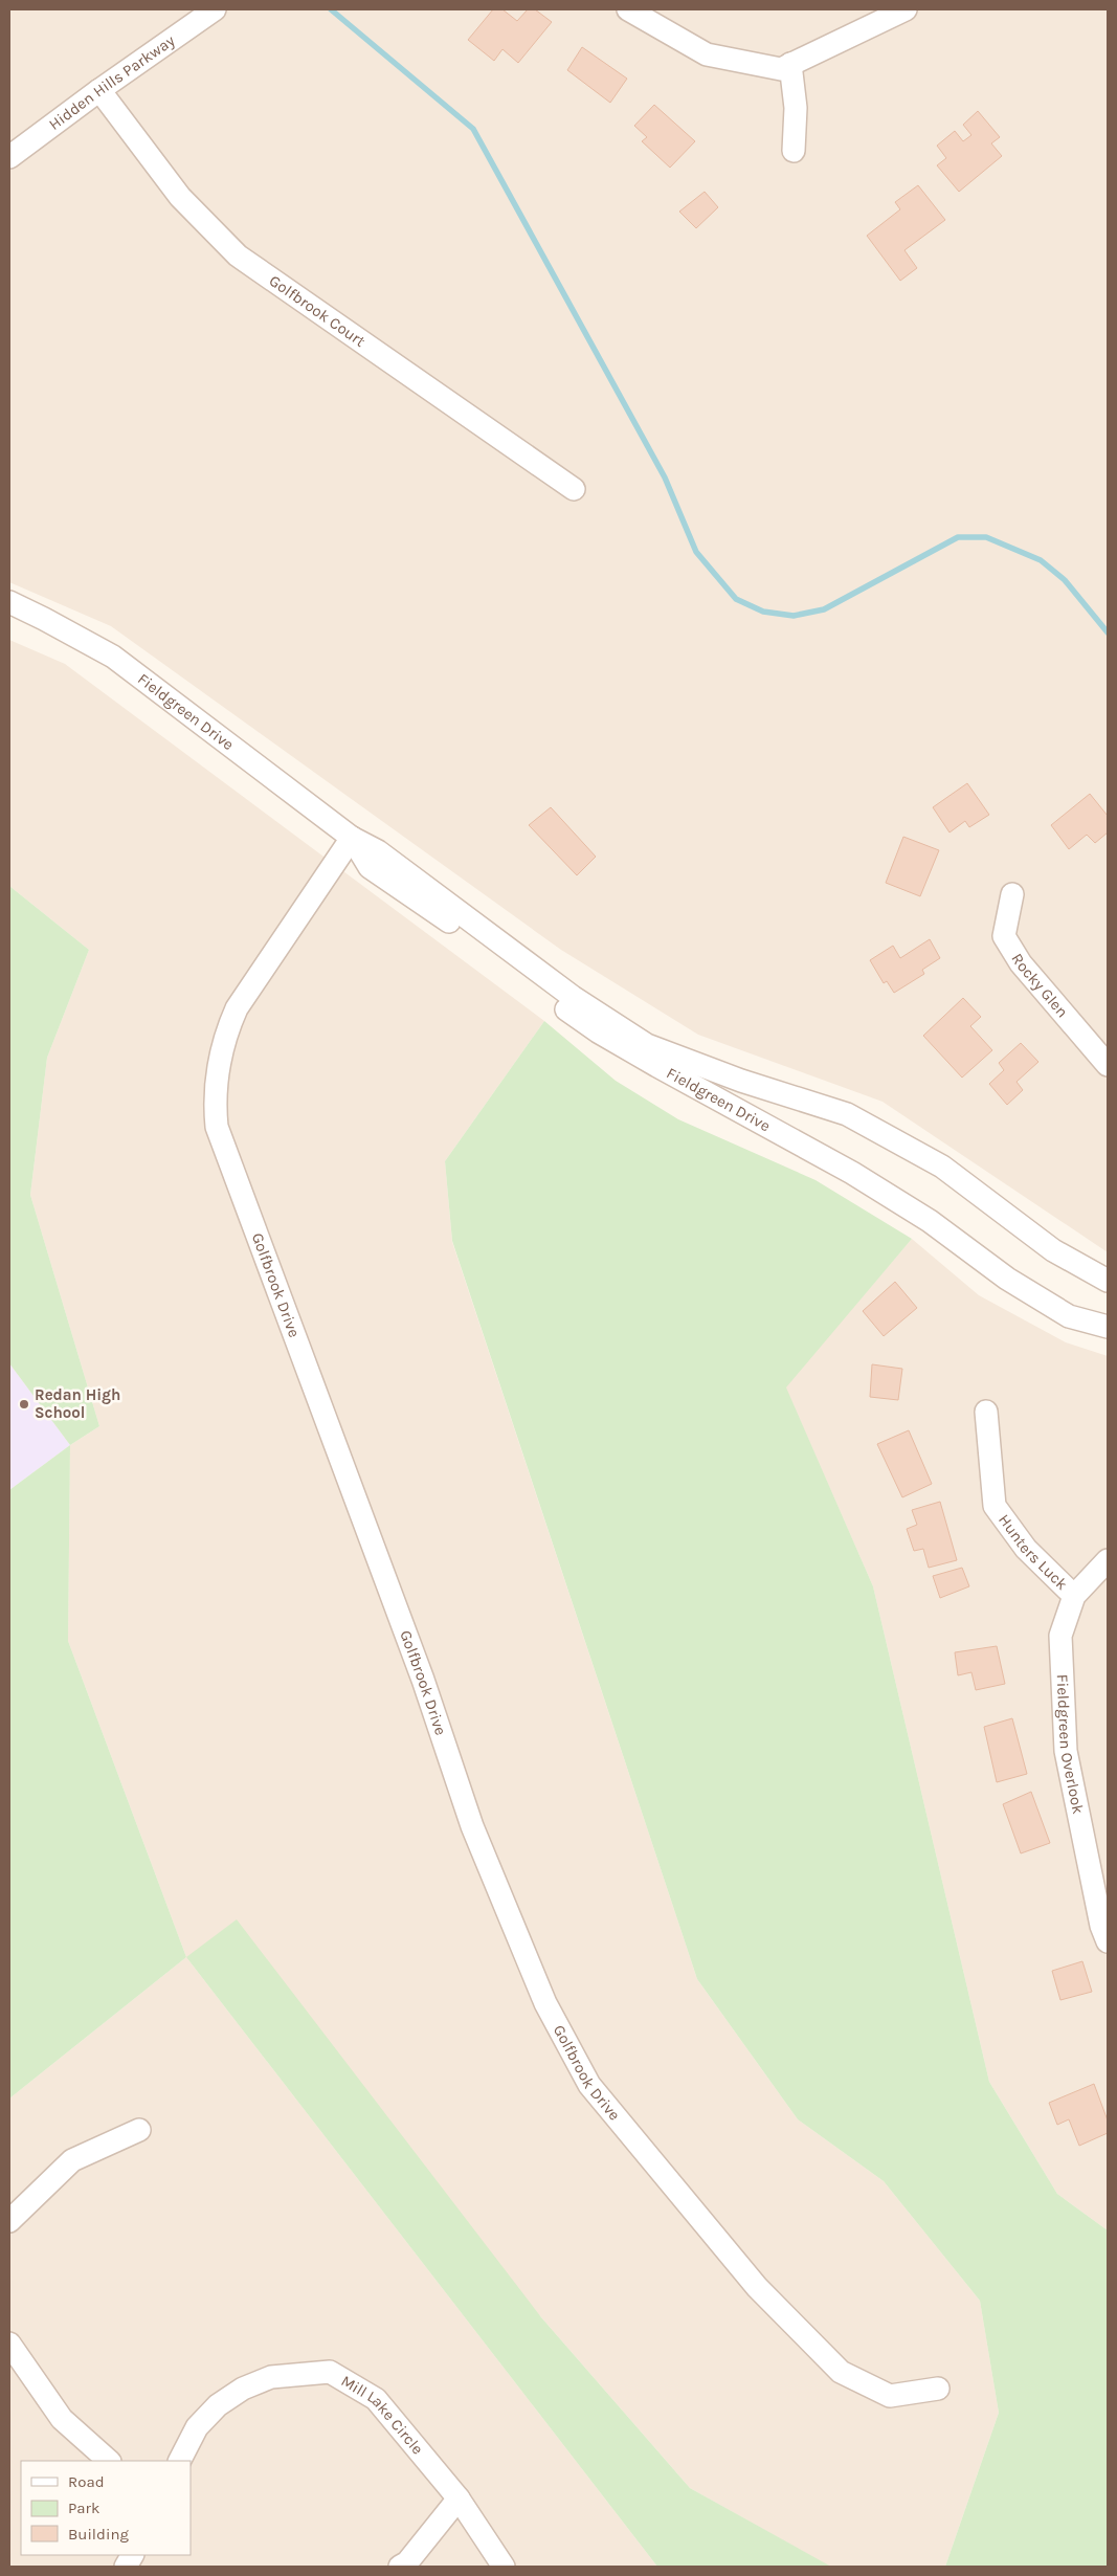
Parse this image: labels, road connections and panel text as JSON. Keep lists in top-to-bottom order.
{
  "streets": {
    "street": [
      "Hidden Hills Parkway",
      "Golfbrook Court",
      "Fieldgreen Drive",
      "Rocky Glen",
      "Golfbrook Drive",
      "Hunters Luck",
      "Fieldgreen Overlook",
      "Mill Lake Circle"
    ]
  },
  "crossings": [
    ["Hidden Hills Parkway", "Golfbrook Court"],
    ["Fieldgreen Drive", "Golfbrook Drive"],
    ["Hunters Luck", "Fieldgreen Overlook"]
  ],
  "places": ["Redan High School"],
  "legend": ["Road", "Park", "Building"]
}
